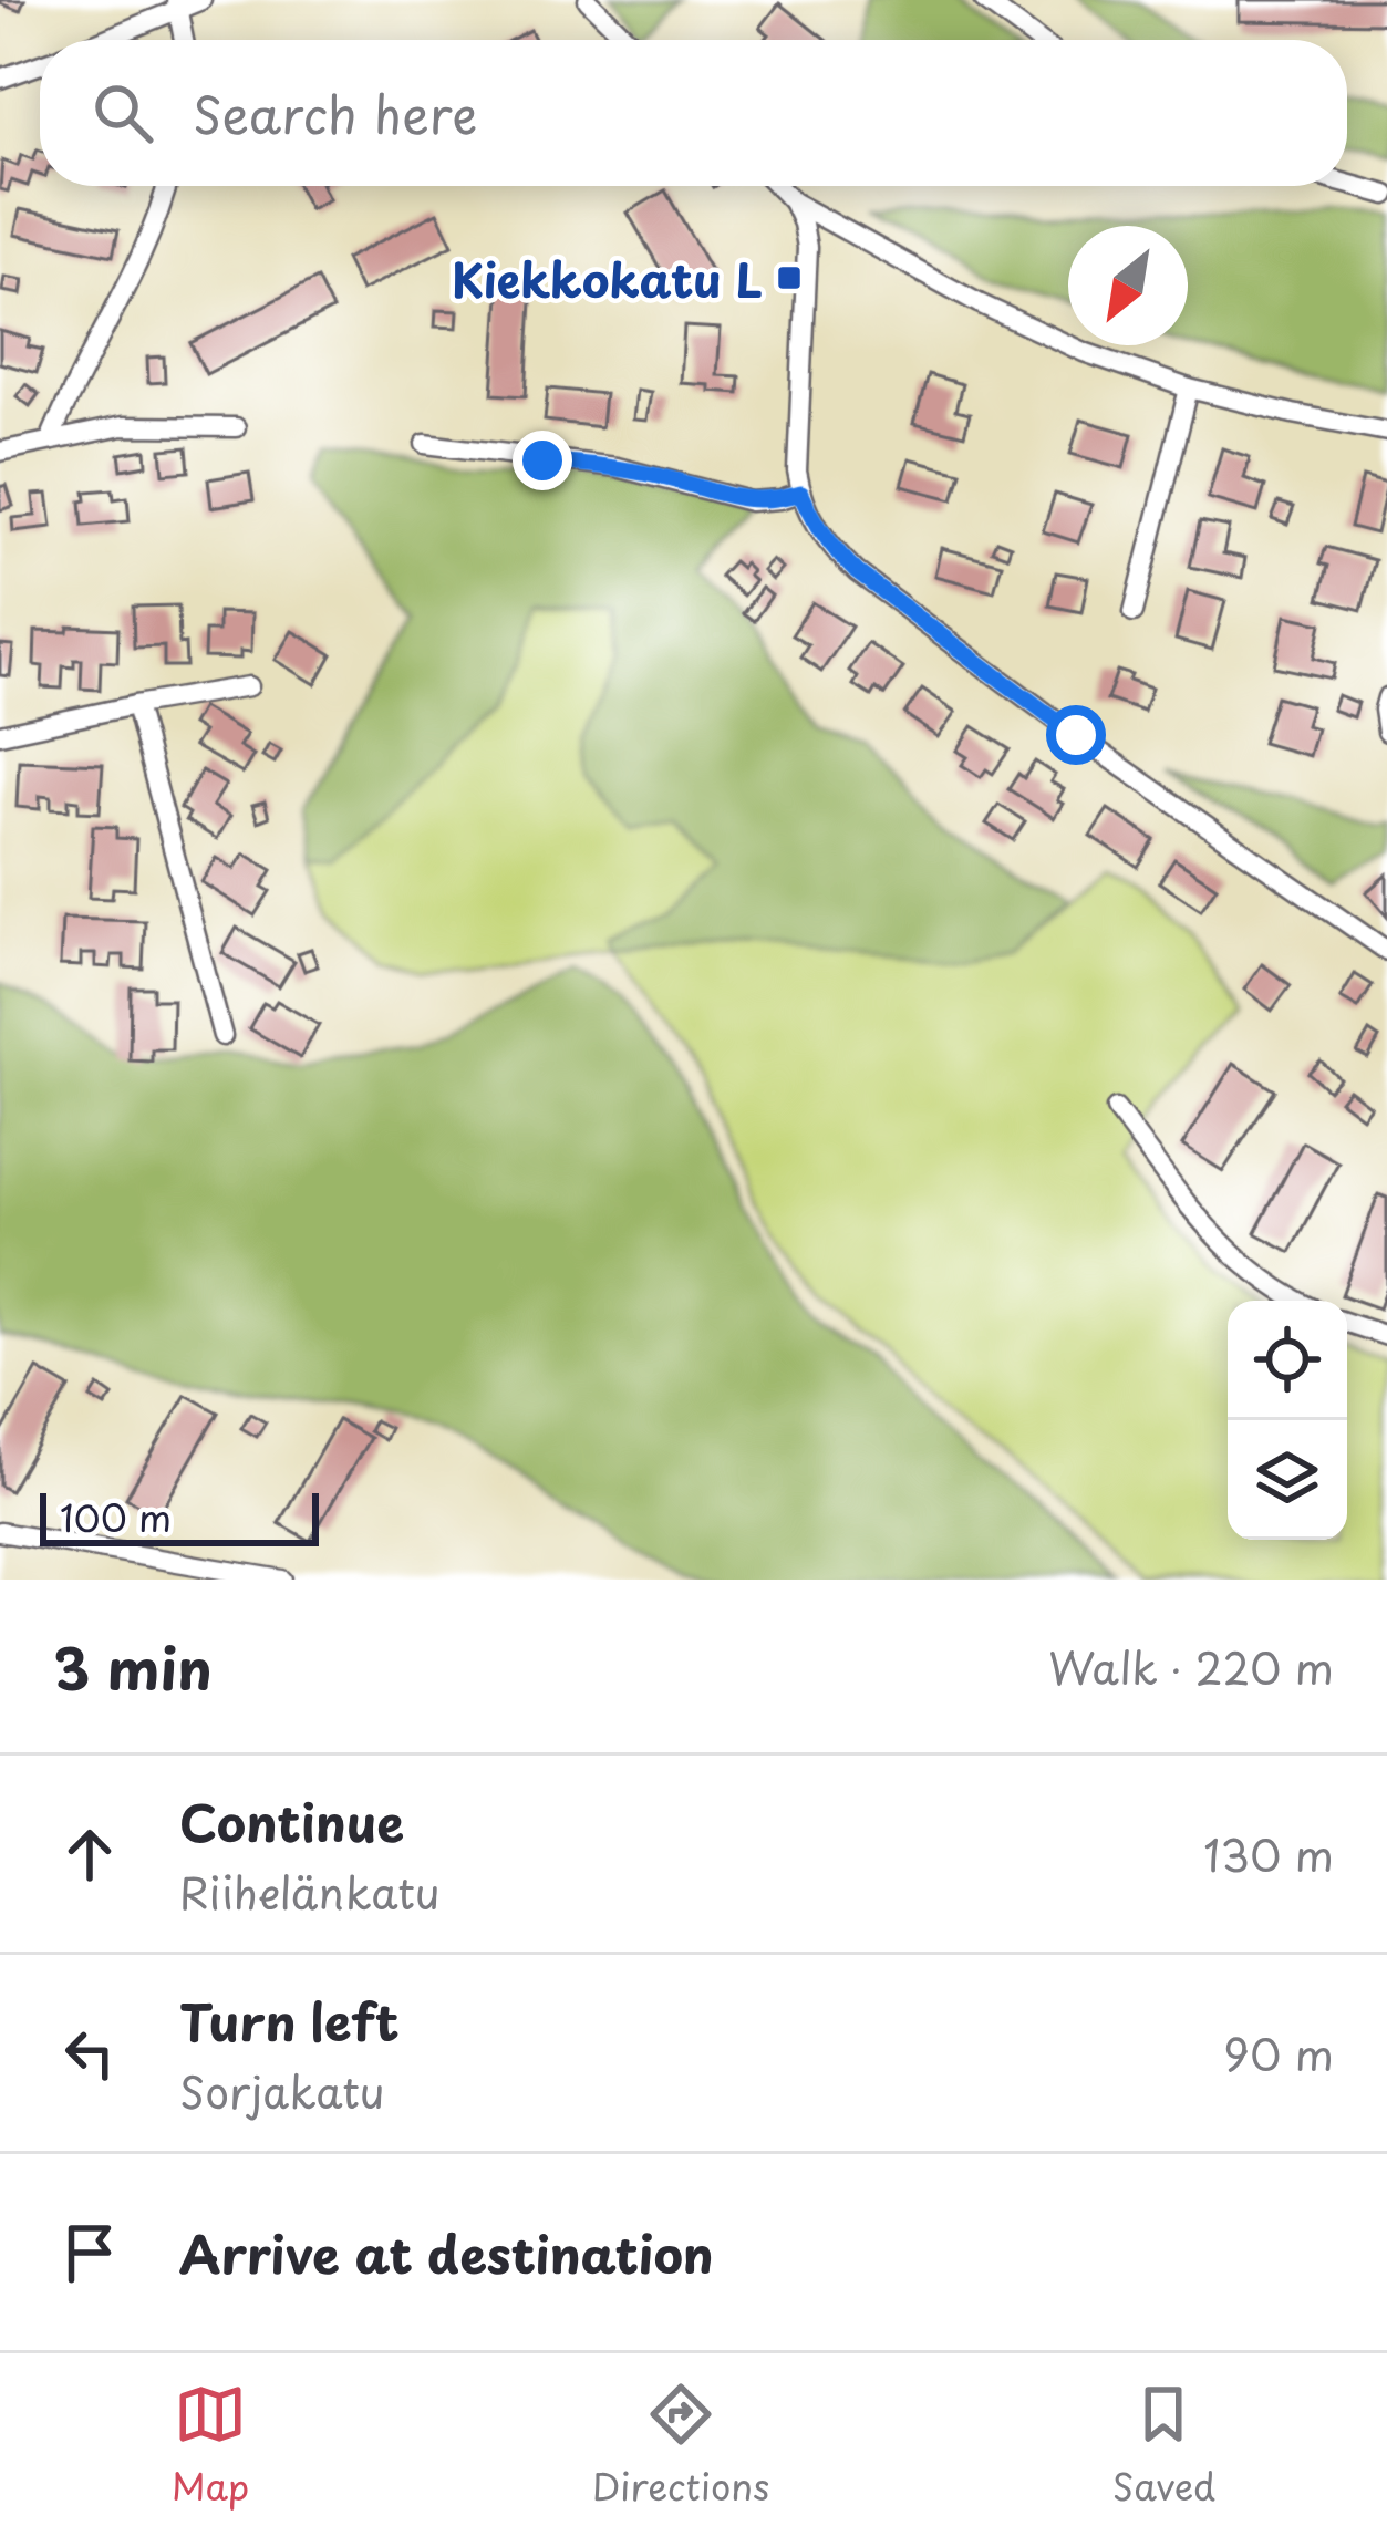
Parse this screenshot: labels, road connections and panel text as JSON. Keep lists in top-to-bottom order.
{
  "places": {
    "transit": ["Kiekkokatu L"]
  },
  "scale_bar": "100 m",
  "north": "bottom left",
  "page": {
    "search": "Search here",
    "scale": "100 m",
    "heading": ["3 min", "Walk · 220 m"],
    "list": [
      ["Continue", "Riihelänkatu", "130 m"],
      ["Turn left", "Sorjakatu", "90 m"],
      "Arrive at destination"
    ],
    "nav": ["Map", "Directions", "Saved"]
  }
}
